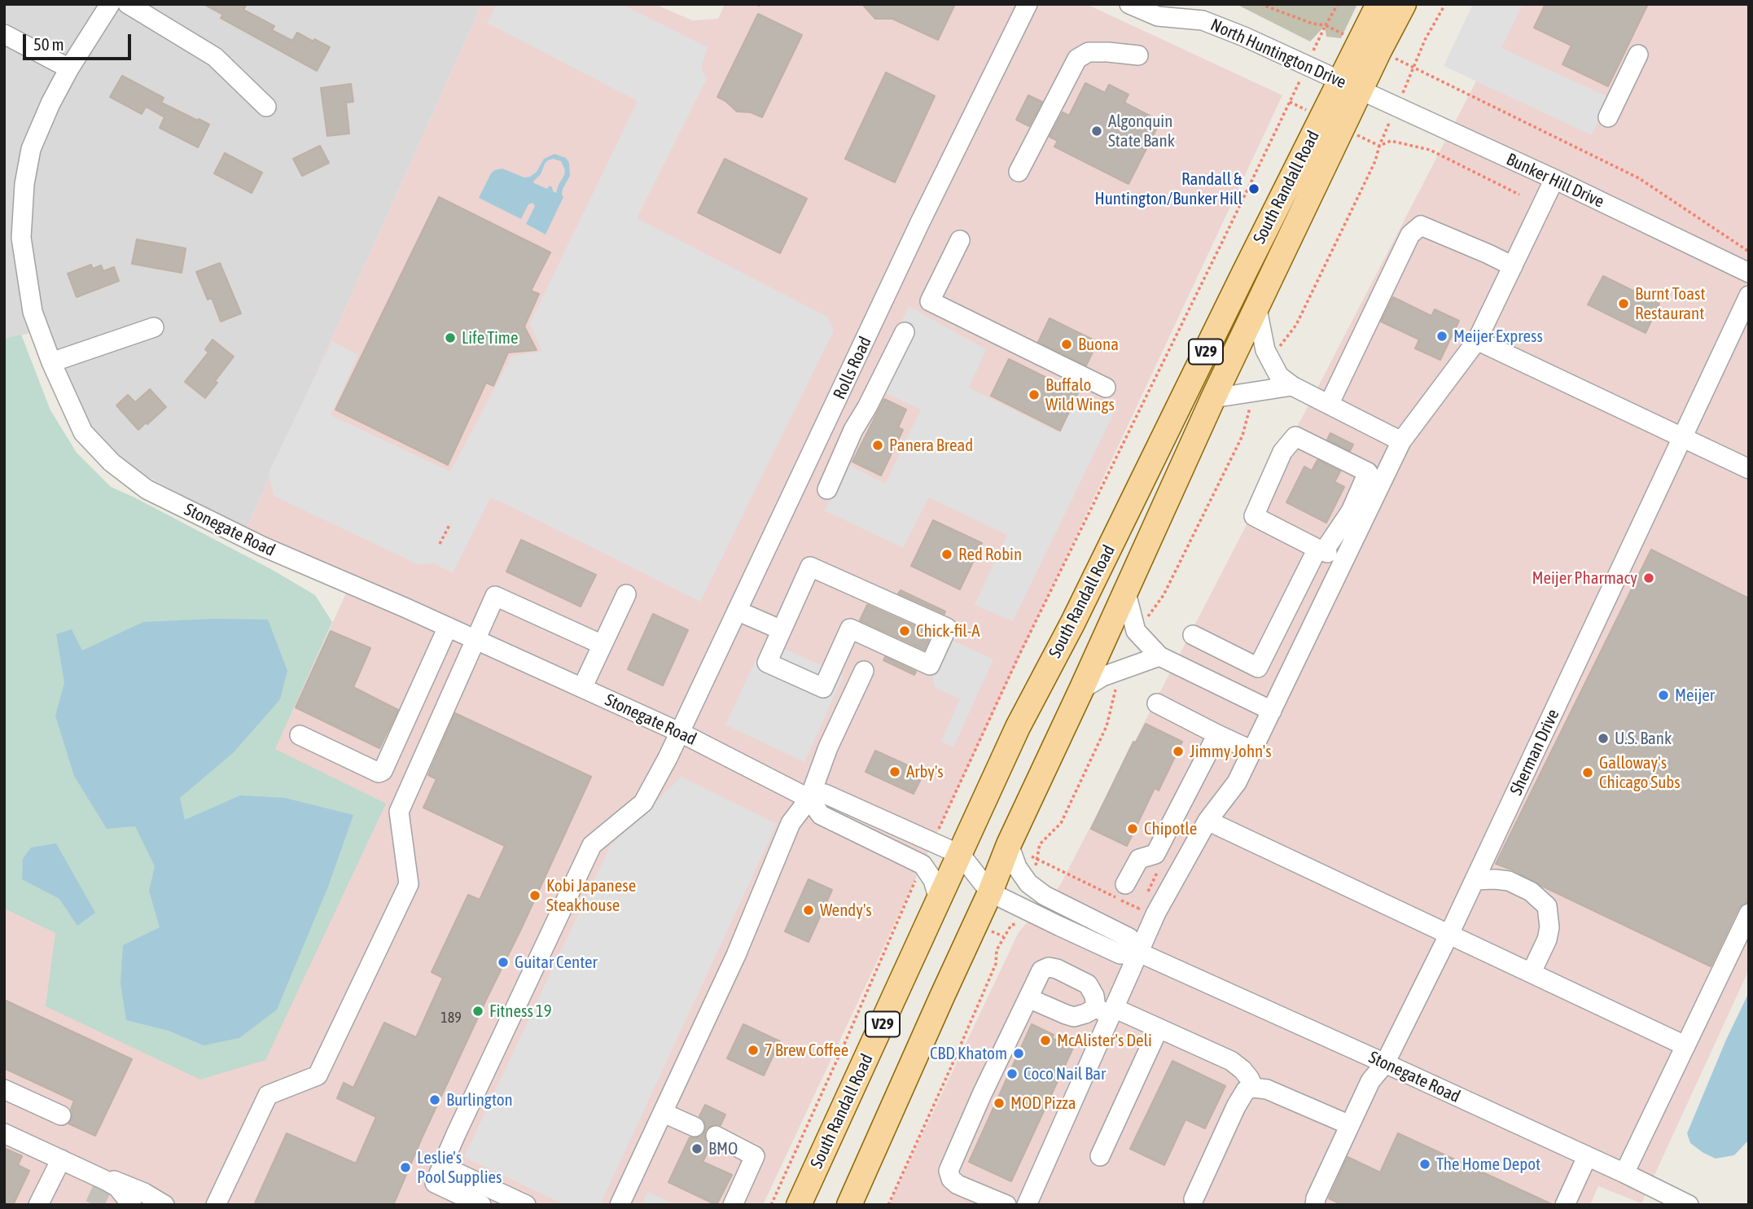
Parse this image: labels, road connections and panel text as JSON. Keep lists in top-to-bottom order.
{
  "streets": {
    "main road": ["South Randall Road", "V29"],
    "street": [
      "North Huntington Drive",
      "Bunker Hill Drive",
      "Rolls Road",
      "Stonegate Road",
      "Sherman Drive"
    ]
  },
  "crossings": [
    ["North Huntington Drive", "Bunker Hill Drive"],
    ["North Huntington Drive", "South Randall Road"],
    ["Bunker Hill Drive", "South Randall Road"],
    ["South Randall Road", "Stonegate Road"],
    ["Rolls Road", "Stonegate Road"],
    ["Stonegate Road", "Sherman Drive"]
  ],
  "places": [
    "Algonquin State Bank",
    "Randall & Huntington/Bunker Hill",
    "Burnt Toast Restaurant",
    "Meijer Express",
    "Life Time",
    "Buona",
    "Buffalo Wild Wings",
    "Panera Bread",
    "Red Robin",
    "Meijer Pharmacy",
    "Chick-fil-A",
    "Meijer",
    "U.S. Bank",
    "Jimmy John's",
    "Arby's",
    "Galloway's Chicago Subs",
    "Chipotle",
    "Kobi Japanese Steakhouse",
    "Wendy's",
    "Guitar Center",
    "Fitness 19",
    "McAlister's Deli",
    "7 Brew Coffee",
    "CBD Khatom",
    "Coco Nail Bar",
    "Burlington",
    "MOD Pizza",
    "BMO",
    "The Home Depot",
    "Leslie's Pool Supplies"
  ],
  "house_numbers": ["189"],
  "scale_bar": "50 m"
}
